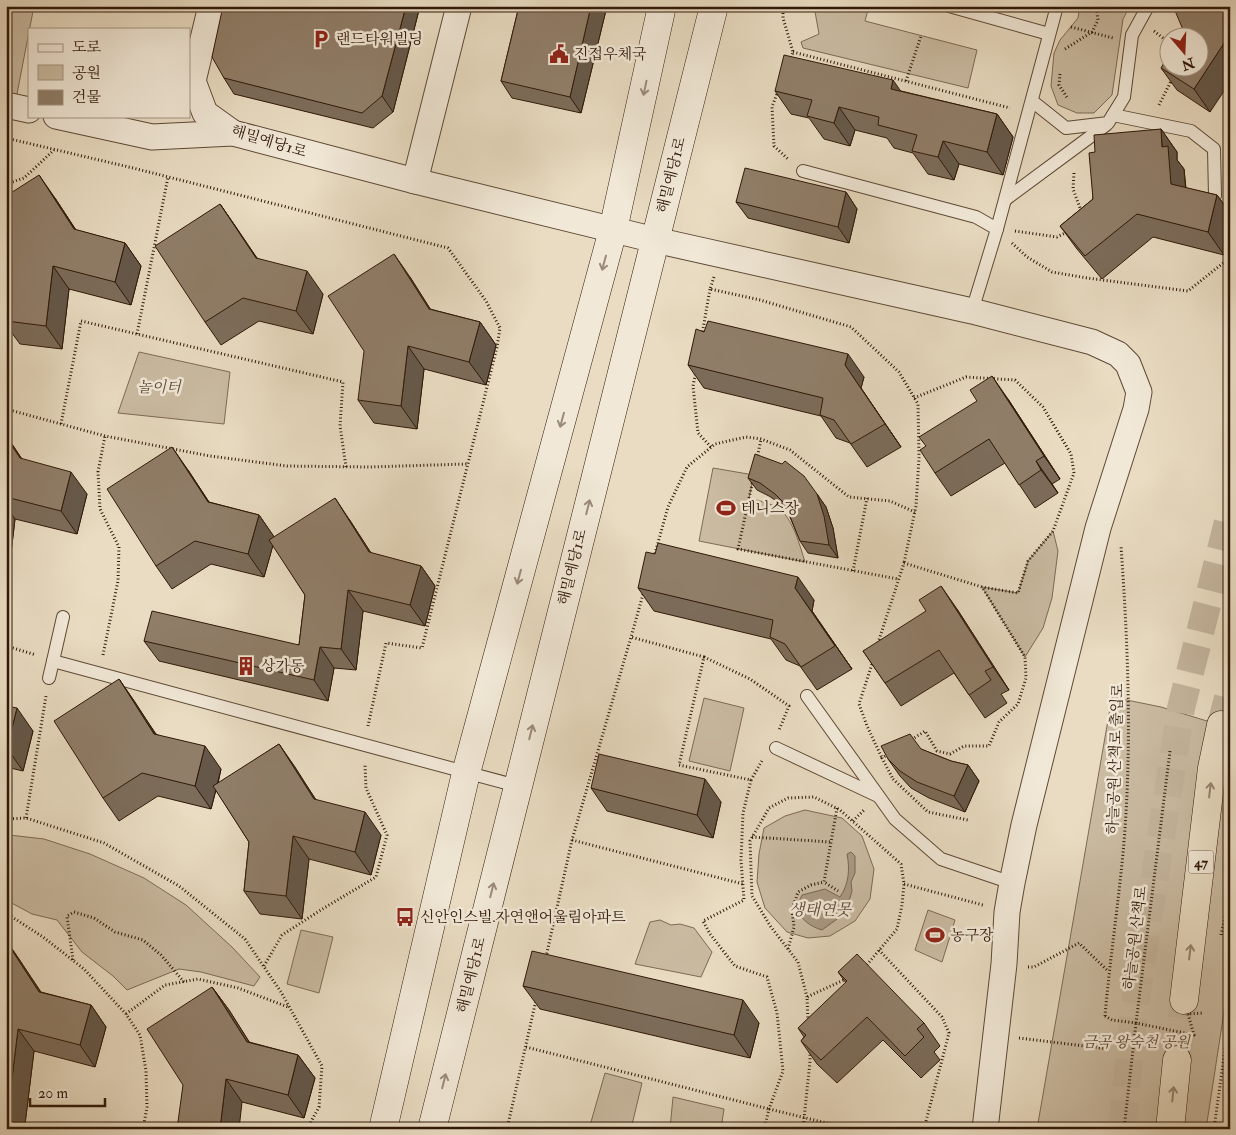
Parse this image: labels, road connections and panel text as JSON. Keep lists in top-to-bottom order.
{
  "streets": {
    "highway": ["47"],
    "street": ["해밀예당1로"],
    "path": ["하늘공원 산책로 출입로", "하늘공원 산책로"]
  },
  "crossings": [
    ["하늘공원 산책로 출입로", "하늘공원 산책로"]
  ],
  "water": ["생태연못"],
  "parks": ["놀이터", "금곡 왕숙천 공원"],
  "places": {
    "parking": ["랜드타워빌딩"],
    "public building": ["진접우체국"],
    "sports": ["테니스장", "농구장"],
    "building": ["상가동"],
    "bus stop": ["신안인스빌.자연앤어울림아파트"]
  },
  "legend": ["도로", "공원", "건물"],
  "scale_bar": "20 m",
  "north": "bottom"
}
